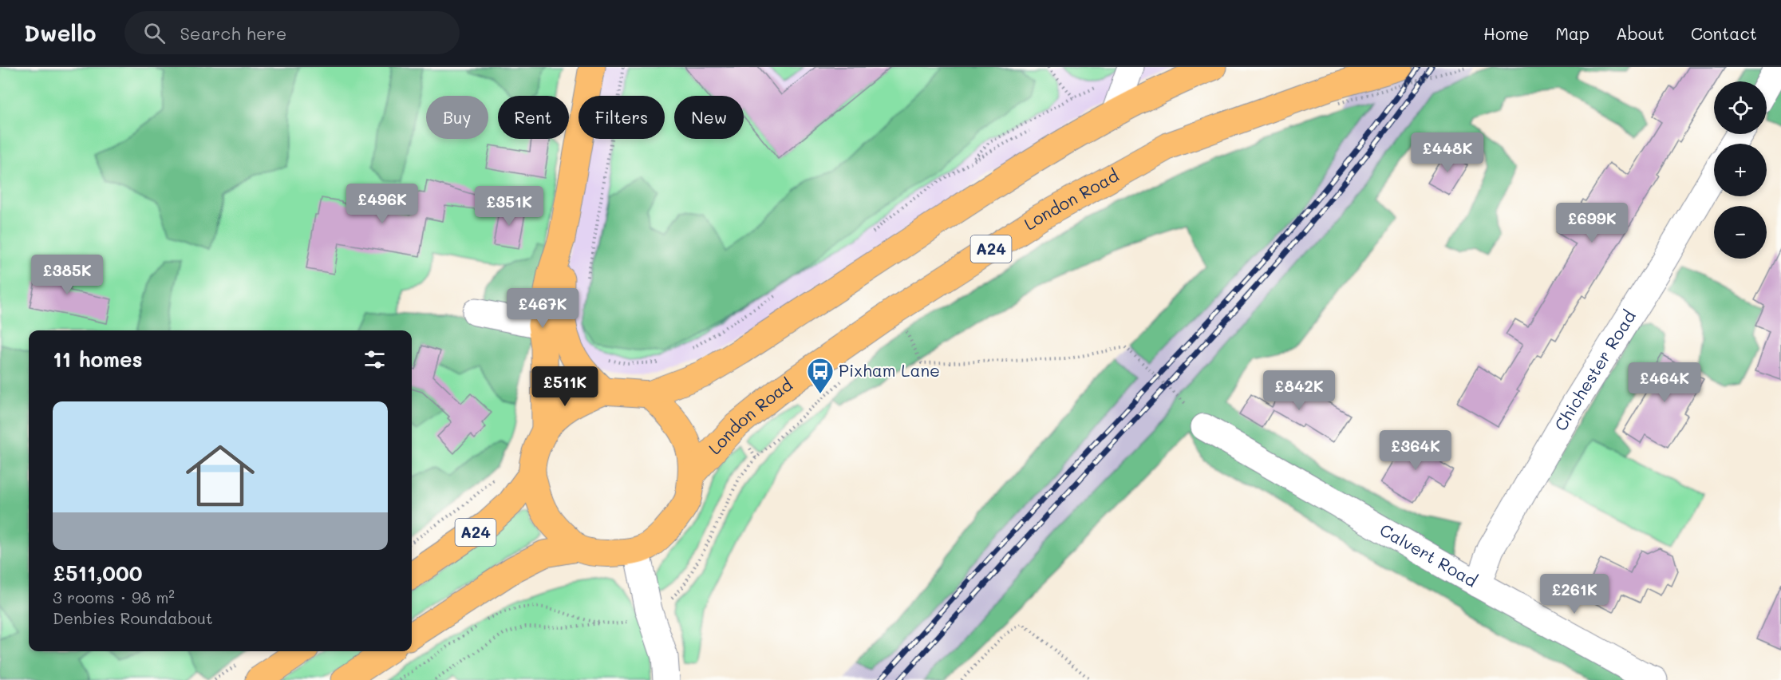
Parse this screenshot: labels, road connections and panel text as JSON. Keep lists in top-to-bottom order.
{
  "streets": {
    "main road": ["London Road", "A24"],
    "street": ["Chichester Road", "Calvert Road"]
  },
  "crossings": [
    ["London Road", "A24"],
    ["Chichester Road", "Calvert Road"]
  ],
  "places": {
    "bus stop": ["Pixham Lane"]
  },
  "page": {
    "header": "Dwello",
    "search": "Search here",
    "nav": [
      "Home",
      "Map",
      "About",
      "Contact"
    ],
    "map_buttons": ["+", "−"],
    "chip": [
      "Buy",
      "Rent",
      "Filters",
      "New"
    ],
    "price": [
      "£448K",
      "£496K",
      "£351K",
      "£699K",
      "£385K",
      "£467K",
      "£464K",
      "£511K",
      "£842K",
      "£364K",
      "£261K"
    ],
    "heading": "11 homes",
    "list": [
      {
        "name": "£511,000",
        "note": "3 rooms · 98 m² · Denbies Roundabout"
      }
    ]
  }
}
